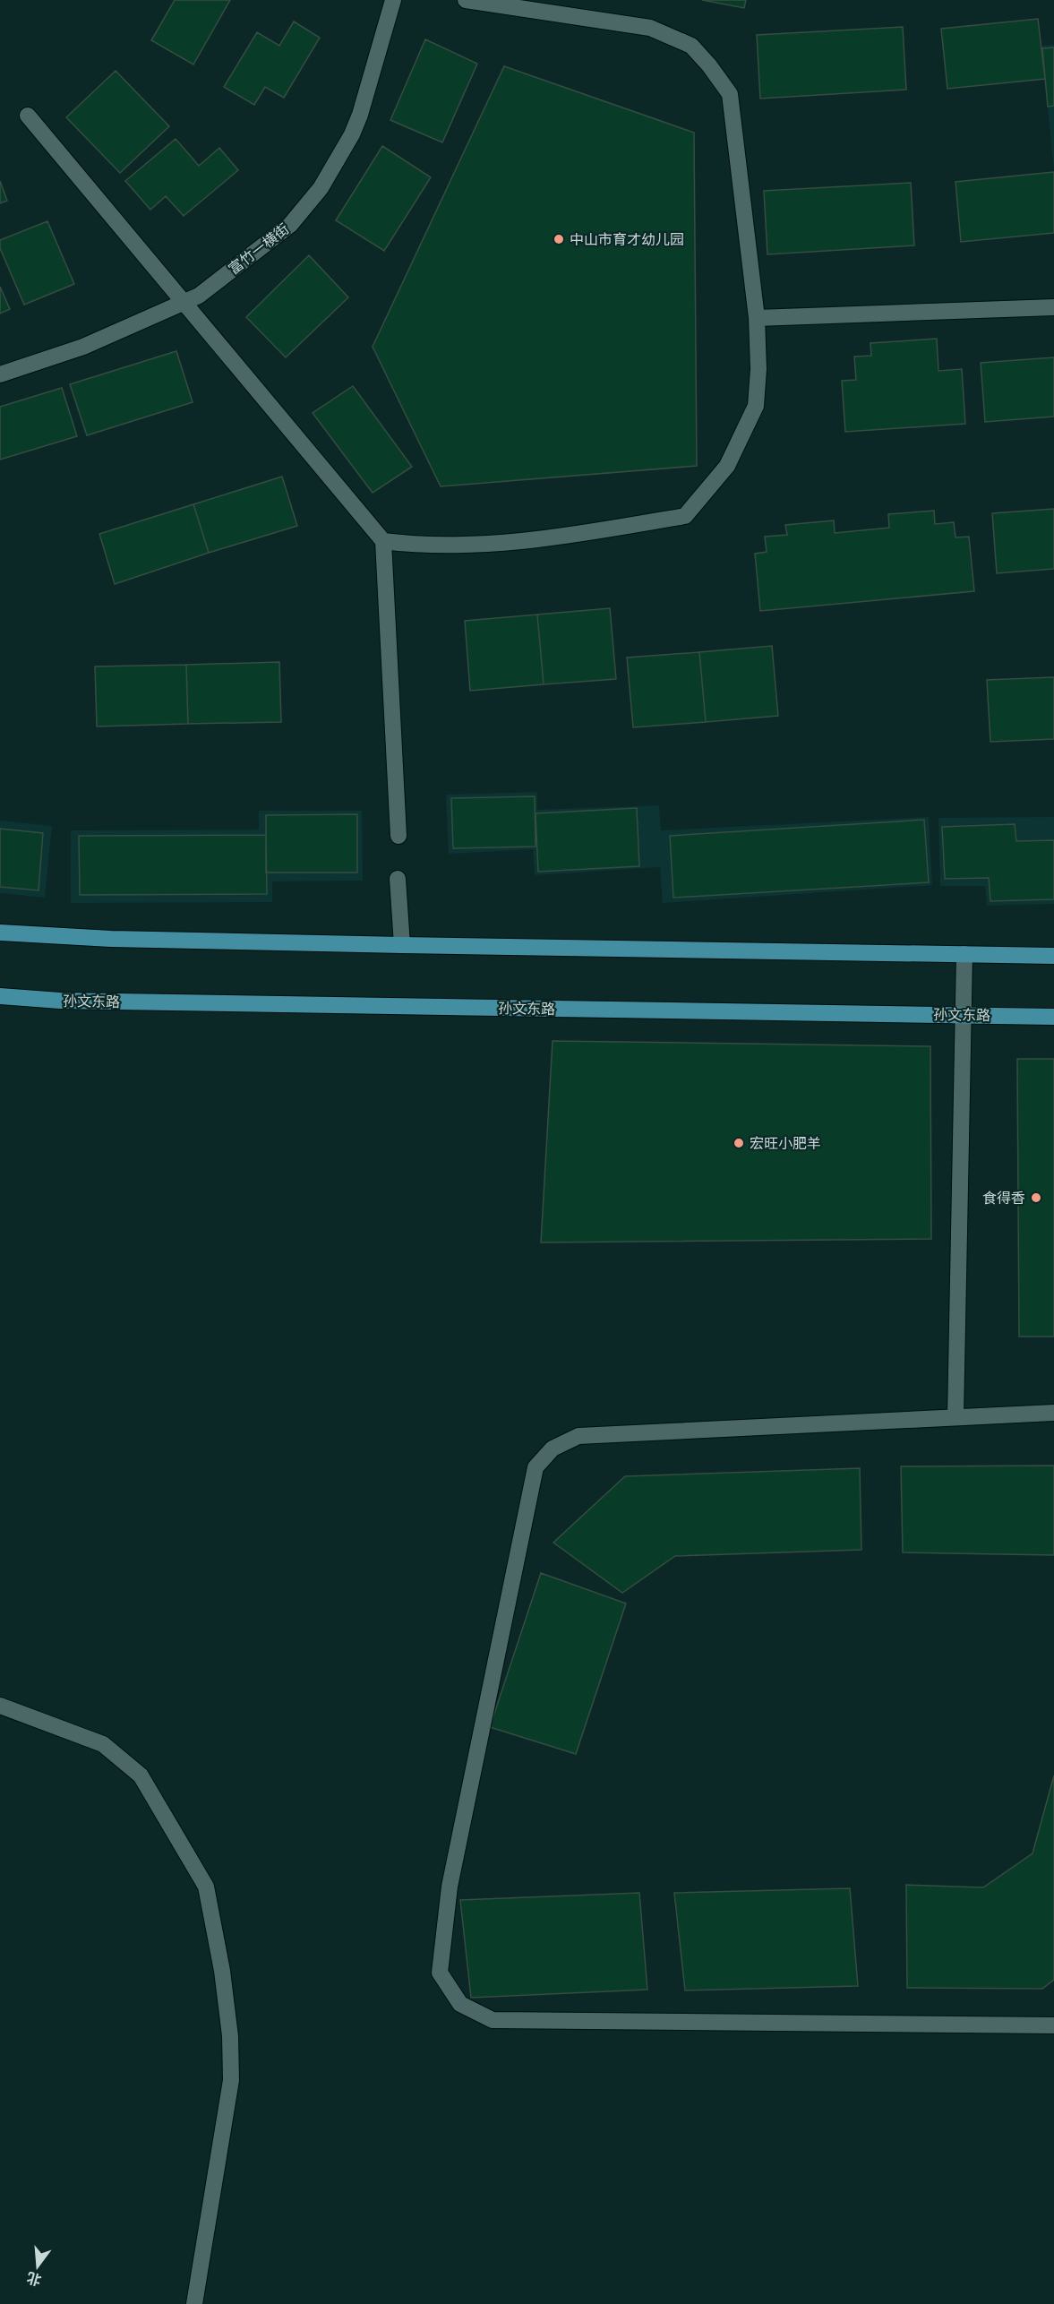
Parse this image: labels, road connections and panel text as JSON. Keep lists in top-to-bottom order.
{
  "streets": {
    "main road": ["孙文东路"],
    "street": ["富竹一横街"]
  },
  "places": ["中山市育才幼儿园", "宏旺小肥羊", "食得香"],
  "north": "bottom"
}
